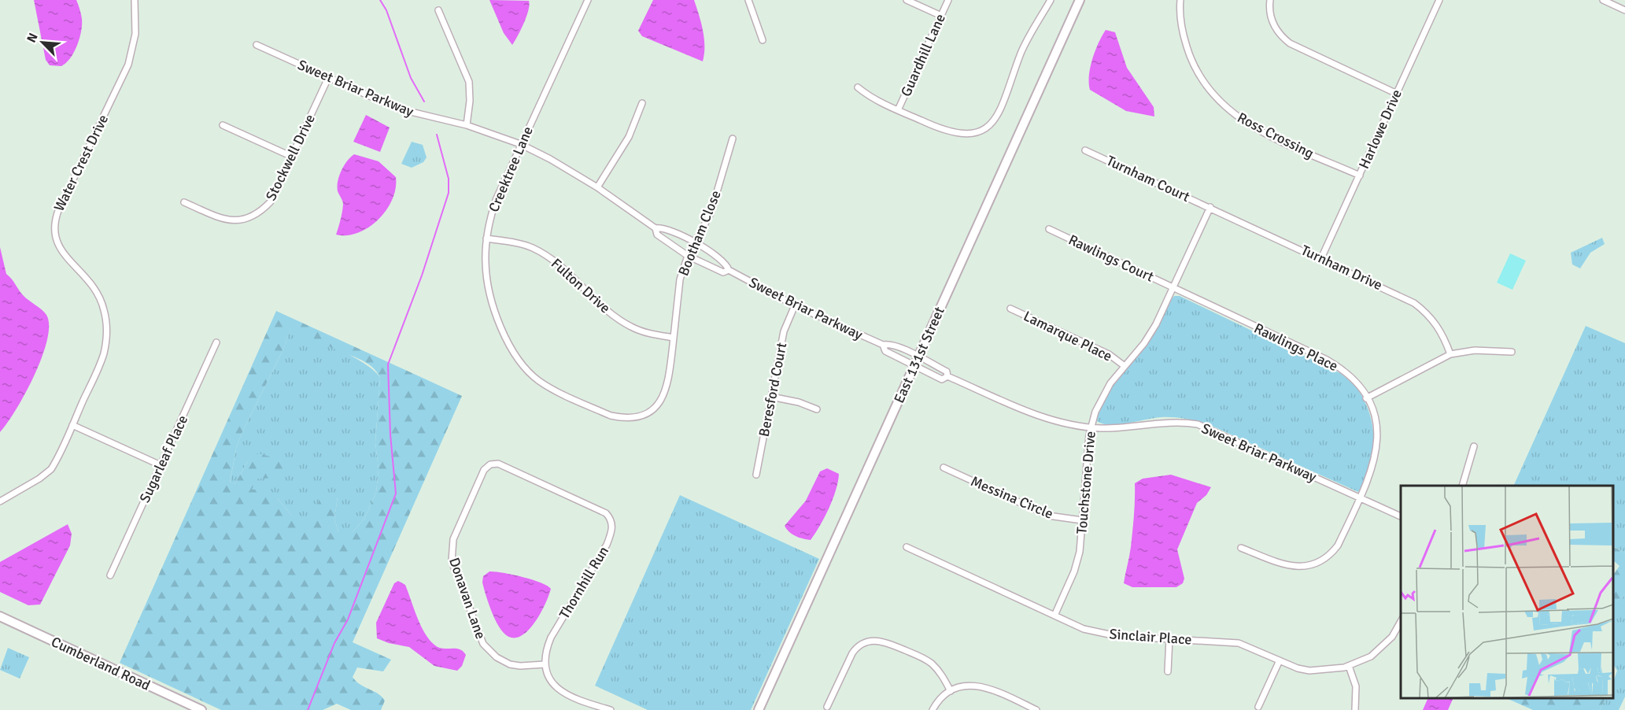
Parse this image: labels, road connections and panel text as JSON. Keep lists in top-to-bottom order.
{
  "streets": {
    "street": [
      "Guardhill Lane",
      "Sweet Briar Parkway",
      "Harlowe Drive",
      "Ross Crossing",
      "Stockwell Drive",
      "Water Crest Drive",
      "Creektree Lane",
      "Turnham Court",
      "Bootham Close",
      "Rawlings Court",
      "Turnham Drive",
      "Fulton Drive",
      "Lamarque Place",
      "Rawlings Place",
      "East 131st Street",
      "Beresford Court",
      "Sugarleaf Place",
      "Touchstone Drive",
      "Messina Circle",
      "Thornhill Run",
      "Donavan Lane",
      "Sinclair Place",
      "Cumberland Road"
    ]
  },
  "crossings": [
    ["Sweet Briar Parkway", "Stockwell Drive"],
    ["Sweet Briar Parkway", "Creektree Lane"],
    ["Sweet Briar Parkway", "Bootham Close"],
    ["Sweet Briar Parkway", "Rawlings Place"],
    ["Sweet Briar Parkway", "East 131st Street"],
    ["Sweet Briar Parkway", "Beresford Court"],
    ["Sweet Briar Parkway", "Touchstone Drive"],
    ["Harlowe Drive", "Ross Crossing"],
    ["Harlowe Drive", "Turnham Drive"],
    ["Creektree Lane", "Bootham Close"],
    ["Creektree Lane", "Fulton Drive"],
    ["Turnham Court", "Turnham Drive"],
    ["Turnham Court", "Touchstone Drive"],
    ["Bootham Close", "Fulton Drive"],
    ["Rawlings Court", "Rawlings Place"],
    ["Rawlings Court", "Touchstone Drive"],
    ["Turnham Drive", "Touchstone Drive"],
    ["Lamarque Place", "Touchstone Drive"],
    ["Rawlings Place", "Touchstone Drive"],
    ["Touchstone Drive", "Messina Circle"],
    ["Touchstone Drive", "Sinclair Place"],
    ["Thornhill Run", "Donavan Lane"]
  ],
  "north": "top left"
}
